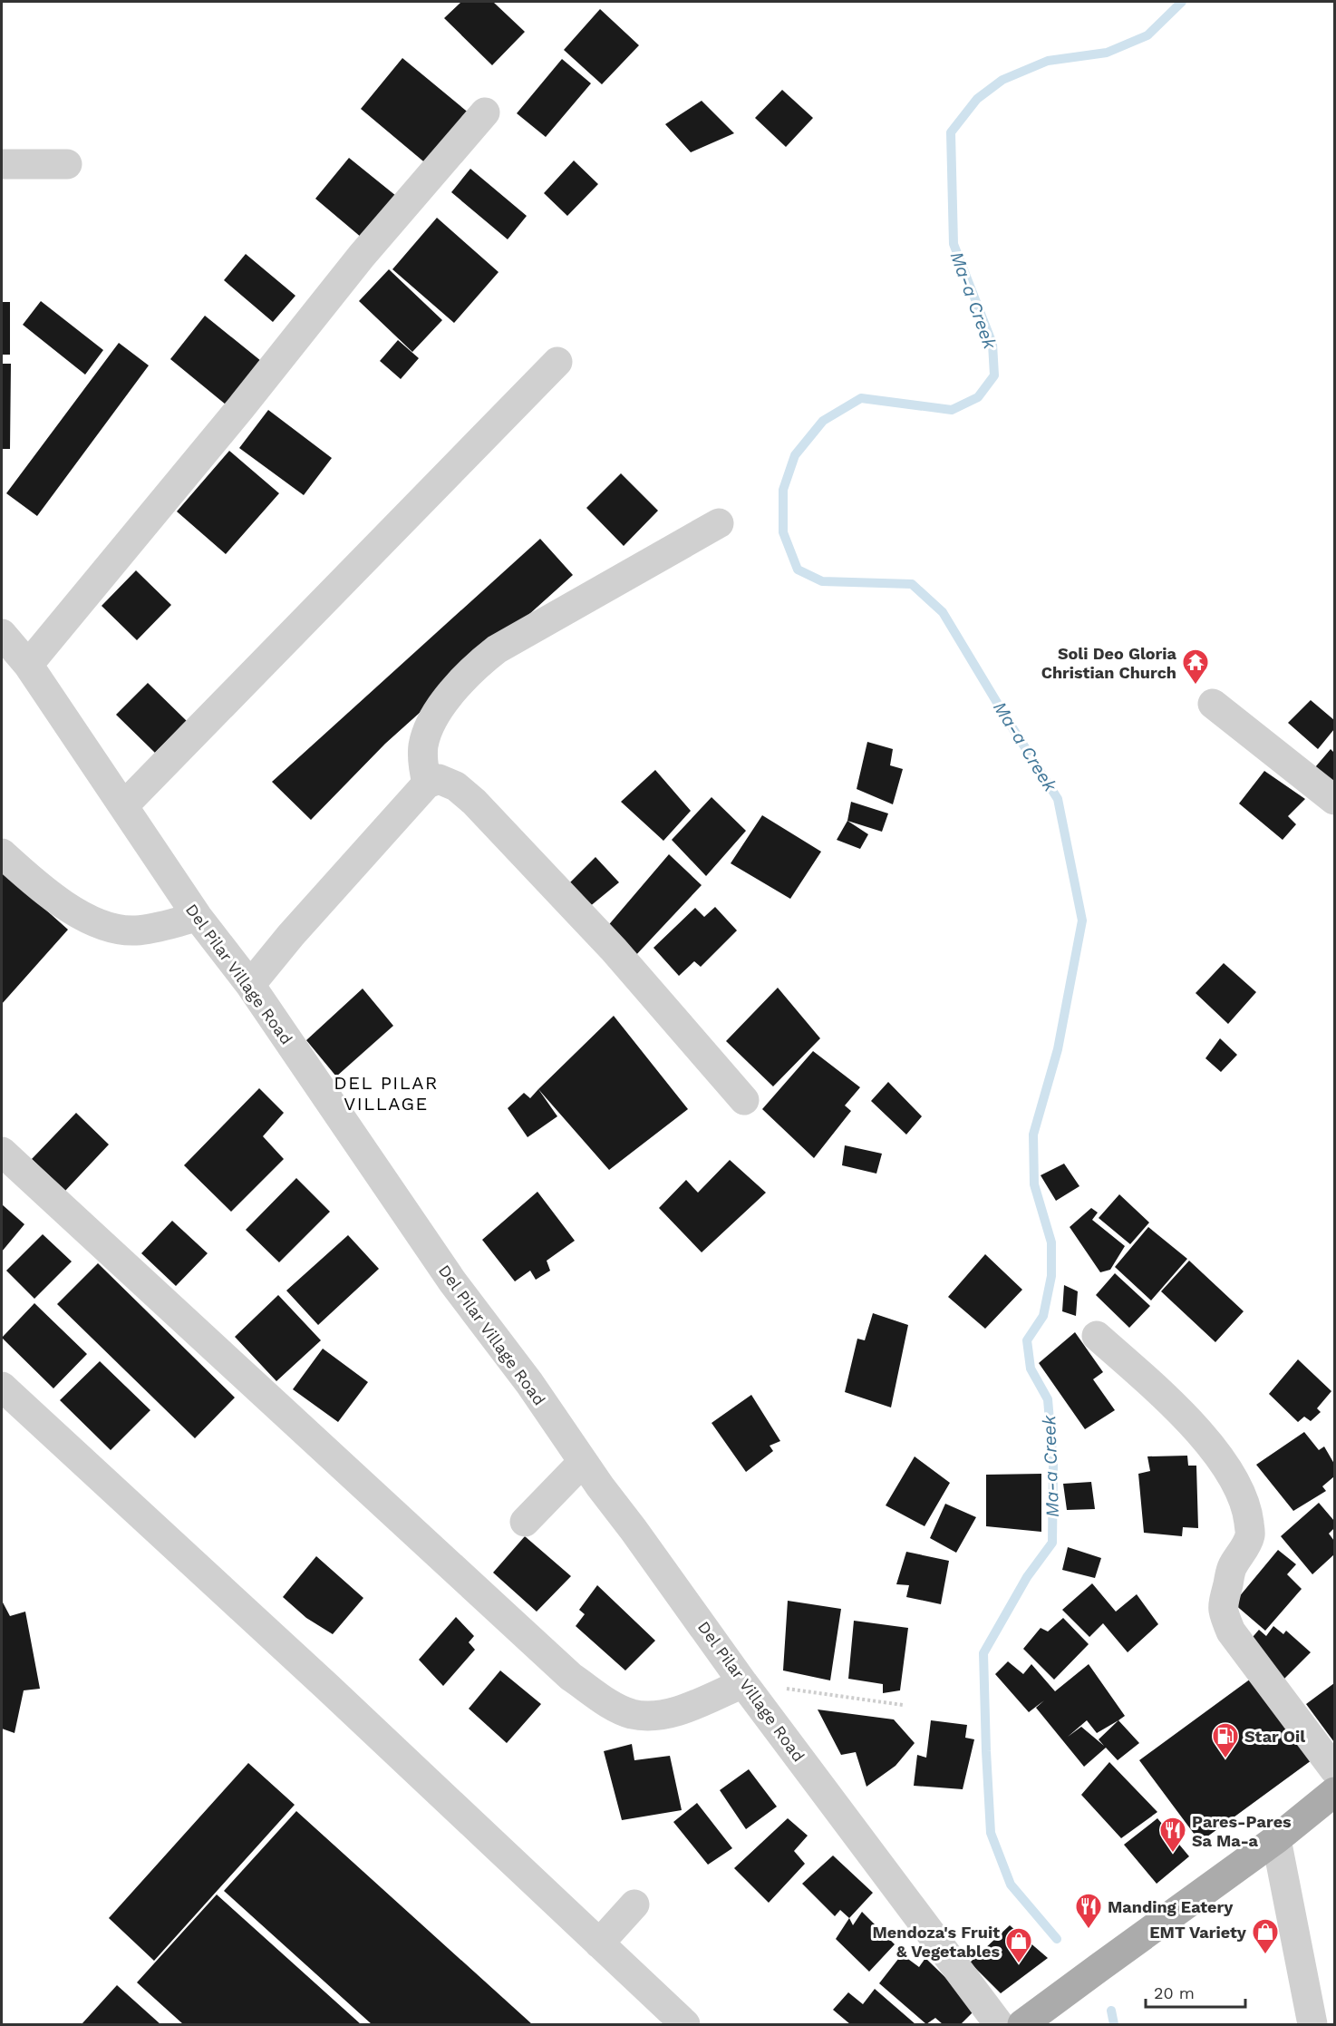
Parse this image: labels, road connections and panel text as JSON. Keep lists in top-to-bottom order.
{
  "streets": {
    "street": ["Del Pilar Village Road"]
  },
  "districts": ["DEL PILAR VILLAGE"],
  "water": ["Ma-a Creek"],
  "places": {
    "temple": ["Soli Deo Gloria Christian Church"],
    "fuel station": ["Star Oil"],
    "restaurant": ["Pares-Pares Sa Ma-a", "Manding Eatery"],
    "shop": ["EMT Variety", "Mendoza's Fruit & Vegetables"]
  },
  "scale_bar": "20 m"
}
